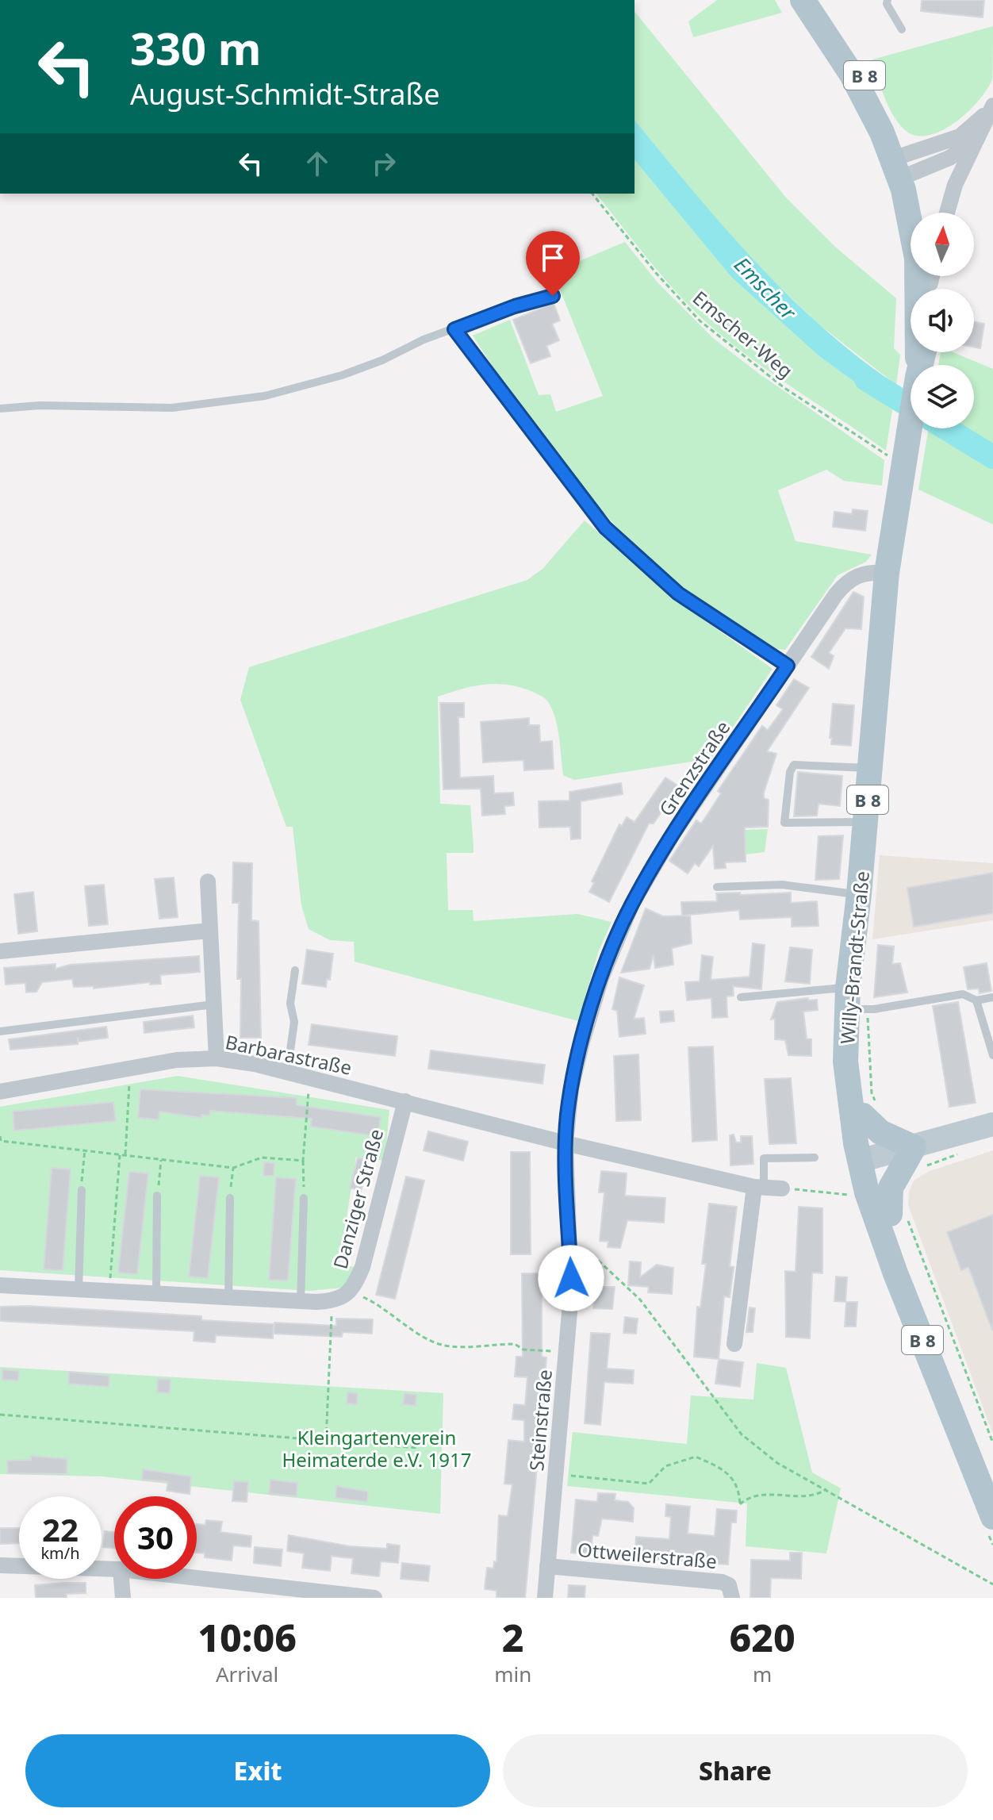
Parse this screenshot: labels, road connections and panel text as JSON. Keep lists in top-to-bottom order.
{
  "streets": {
    "main road": ["B 8", "Willy-Brandt-Straße"],
    "street": [
      "Grenzstraße",
      "Barbarastraße",
      "Danziger Straße",
      "Steinstraße",
      "Ottweilerstraße"
    ],
    "path": ["Emscher-Weg"]
  },
  "crossings": [
    ["B 8", "Willy-Brandt-Straße"],
    ["Emscher-Weg", "Willy-Brandt-Straße"],
    ["Grenzstraße", "Willy-Brandt-Straße"],
    ["Grenzstraße", "Barbarastraße"],
    ["Grenzstraße", "Steinstraße"],
    ["Barbarastraße", "Danziger Straße"],
    ["Steinstraße", "Ottweilerstraße"]
  ],
  "water": ["Emscher"],
  "parks": ["Kleingartenverein Heimaterde e.V. 1917"],
  "north": "top",
  "page": {
    "turn": ["330 m", "August-Schmidt-Straße"],
    "speed": "22 km/h",
    "limit": "30",
    "eta": [
      "10:06",
      "Arrival",
      "2",
      "min",
      "620",
      "m"
    ],
    "buttons": ["Exit", "Share"]
  }
}
